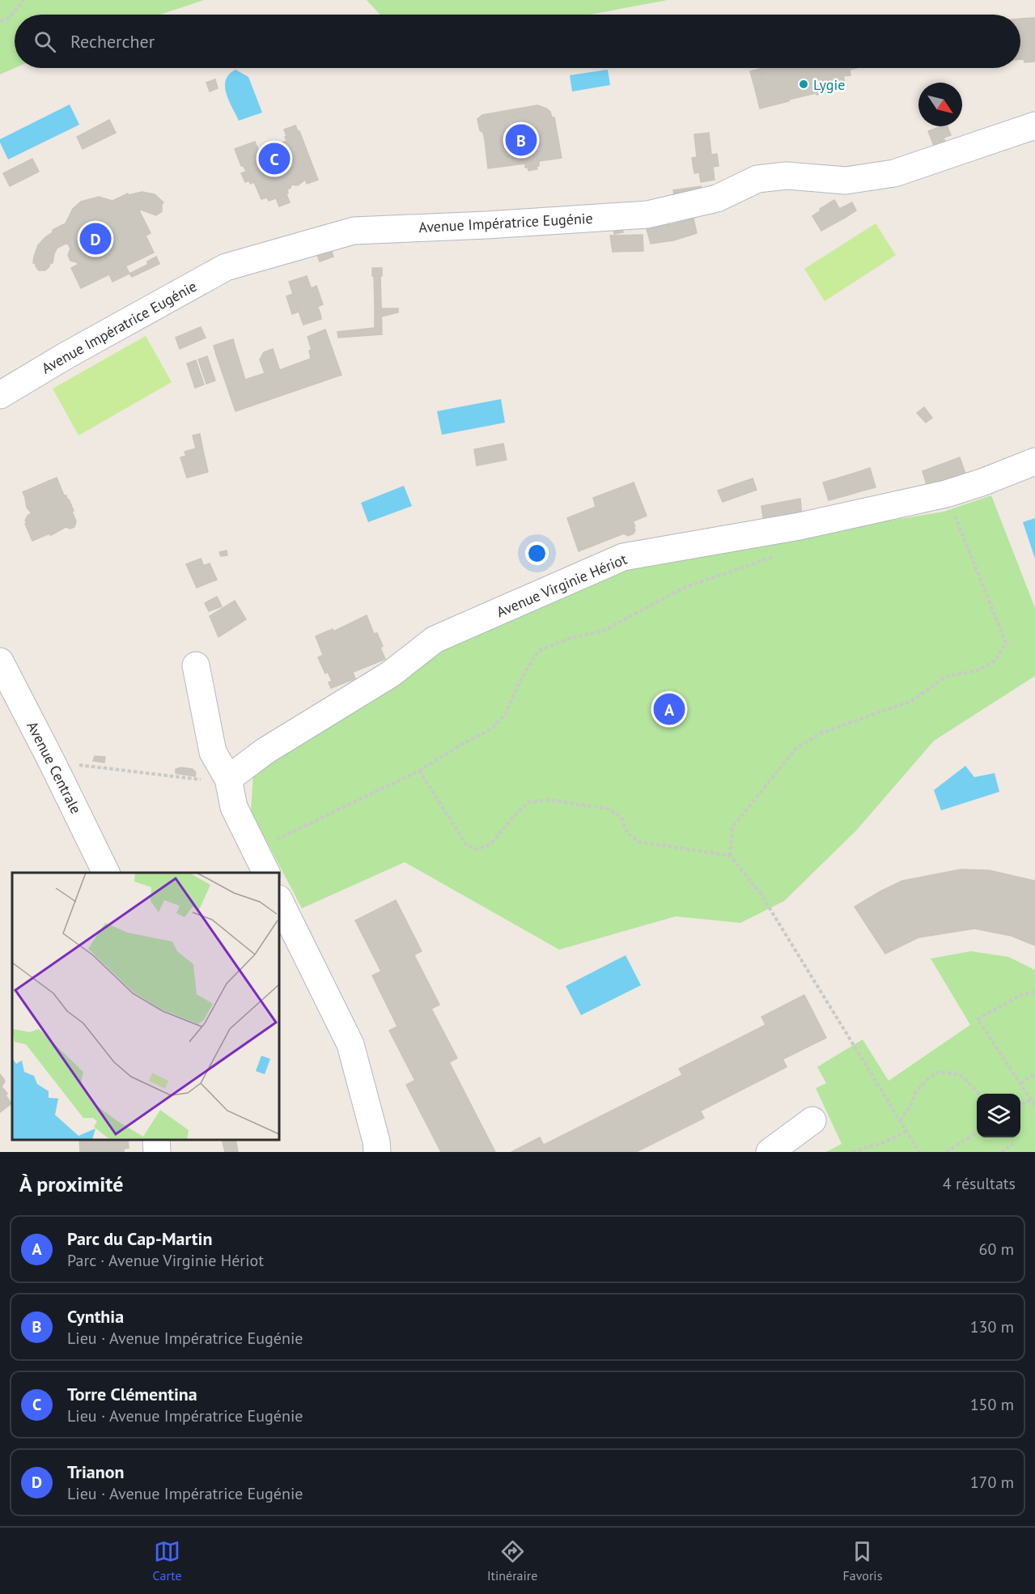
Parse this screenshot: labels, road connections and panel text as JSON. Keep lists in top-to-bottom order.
{
  "streets": {
    "street": ["Avenue Impératrice Eugénie", "Avenue Virginie Hériot", "Avenue Centrale"]
  },
  "places": ["Lygie"],
  "north": "bottom right",
  "page": {
    "search": "Rechercher",
    "pins": [
      "B",
      "C",
      "D",
      "A"
    ],
    "heading": ["À proximité", "4 résultats"],
    "list": [
      {
        "mark": "A",
        "name": "Parc du Cap-Martin",
        "note": "Parc · Avenue Virginie Hériot",
        "value": "60 m"
      },
      {
        "mark": "B",
        "name": "Cynthia",
        "note": "Lieu · Avenue Impératrice Eugénie",
        "value": "130 m"
      },
      {
        "mark": "C",
        "name": "Torre Clémentina",
        "note": "Lieu · Avenue Impératrice Eugénie",
        "value": "150 m"
      },
      {
        "mark": "D",
        "name": "Trianon",
        "note": "Lieu · Avenue Impératrice Eugénie",
        "value": "170 m"
      }
    ],
    "nav": ["Carte", "Itinéraire", "Favoris"]
  }
}
